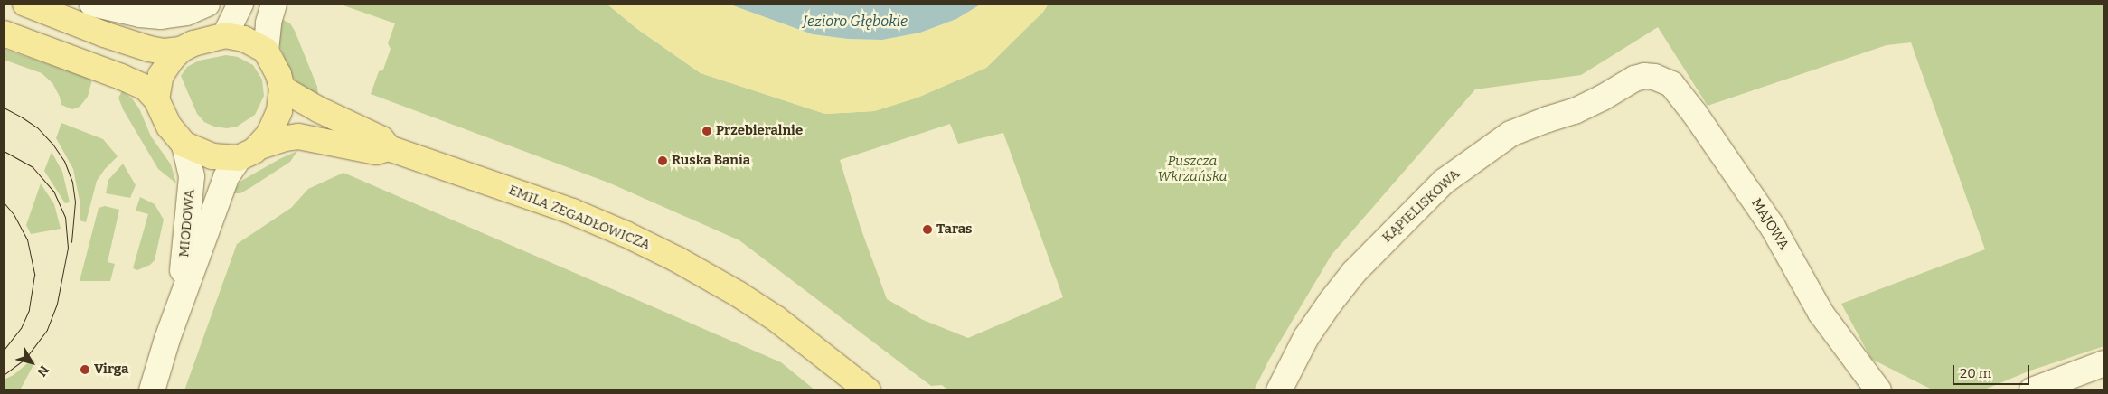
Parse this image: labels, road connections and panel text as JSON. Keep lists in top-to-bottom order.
{
  "streets": {
    "main road": ["EMILA ZEGADŁOWICZA"],
    "street": ["KĄPIELISKOWA", "MIODOWA", "MAJOWA"]
  },
  "crossings": [
    ["KĄPIELISKOWA", "MAJOWA"],
    ["EMILA ZEGADŁOWICZA", "MIODOWA"]
  ],
  "water": ["Jezioro Głębokie"],
  "parks": ["Puszcza Wkrzańska"],
  "places": [
    "Przebieralnie",
    "Ruska Bania",
    "Taras",
    "Virga"
  ],
  "scale_bar": "20 m",
  "north": "bottom right"
}
